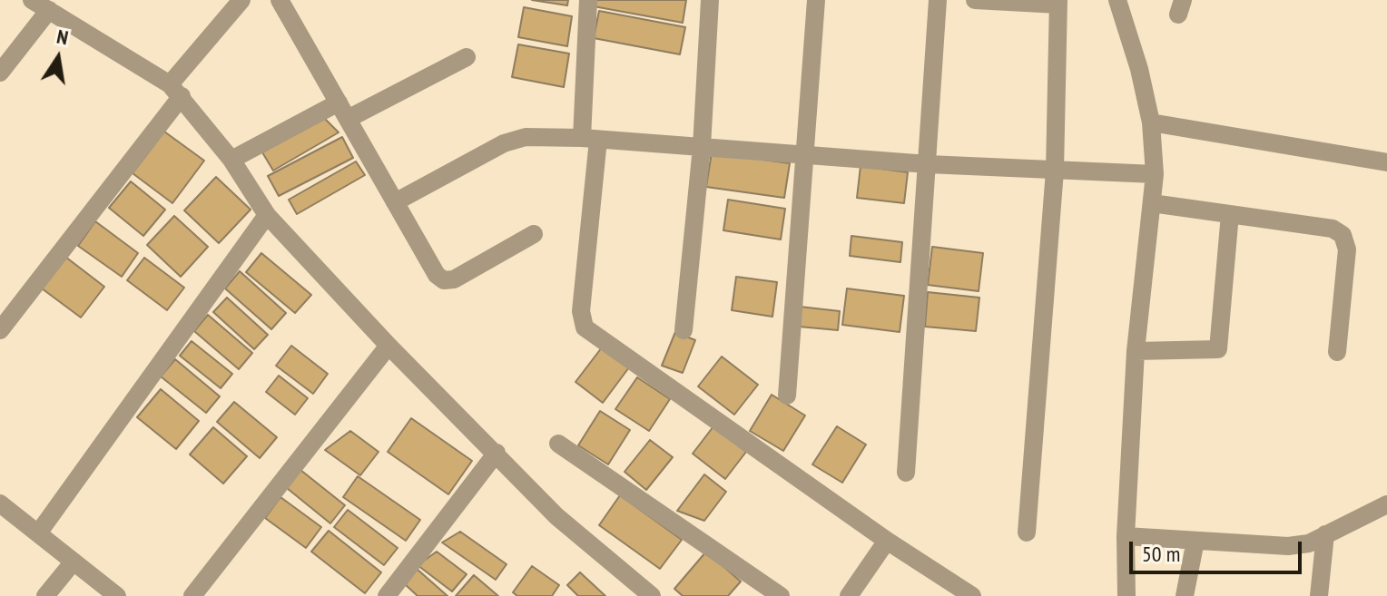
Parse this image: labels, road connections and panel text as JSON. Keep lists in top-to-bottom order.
{
  "scale_bar": "50 m",
  "north": "top"
}
